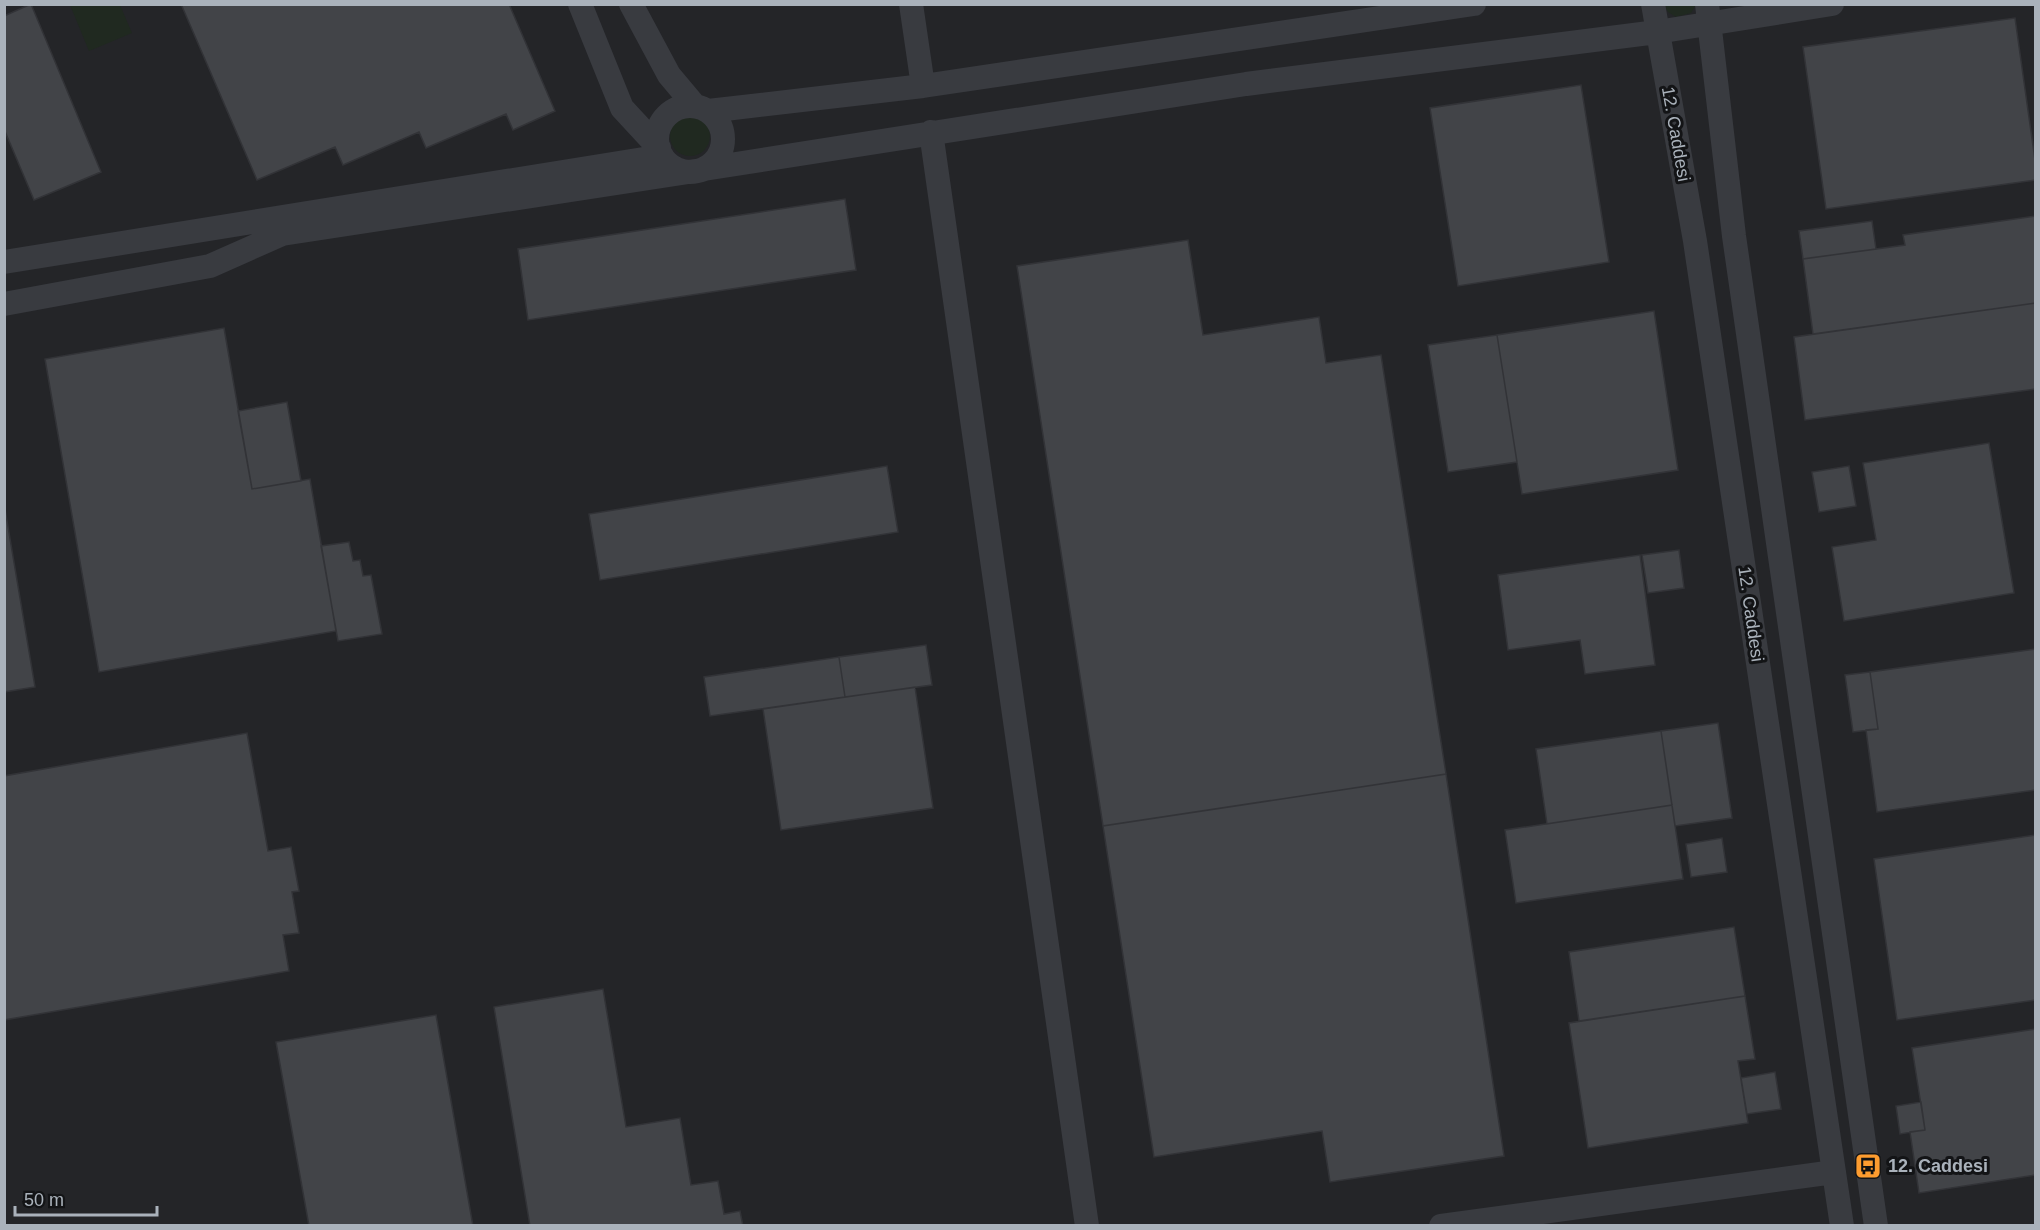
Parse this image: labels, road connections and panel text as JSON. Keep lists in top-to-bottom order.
{
  "streets": {
    "street": ["12. Caddesi"]
  },
  "places": {
    "bus stop": ["12. Caddesi"]
  },
  "scale_bar": "50 m"
}
